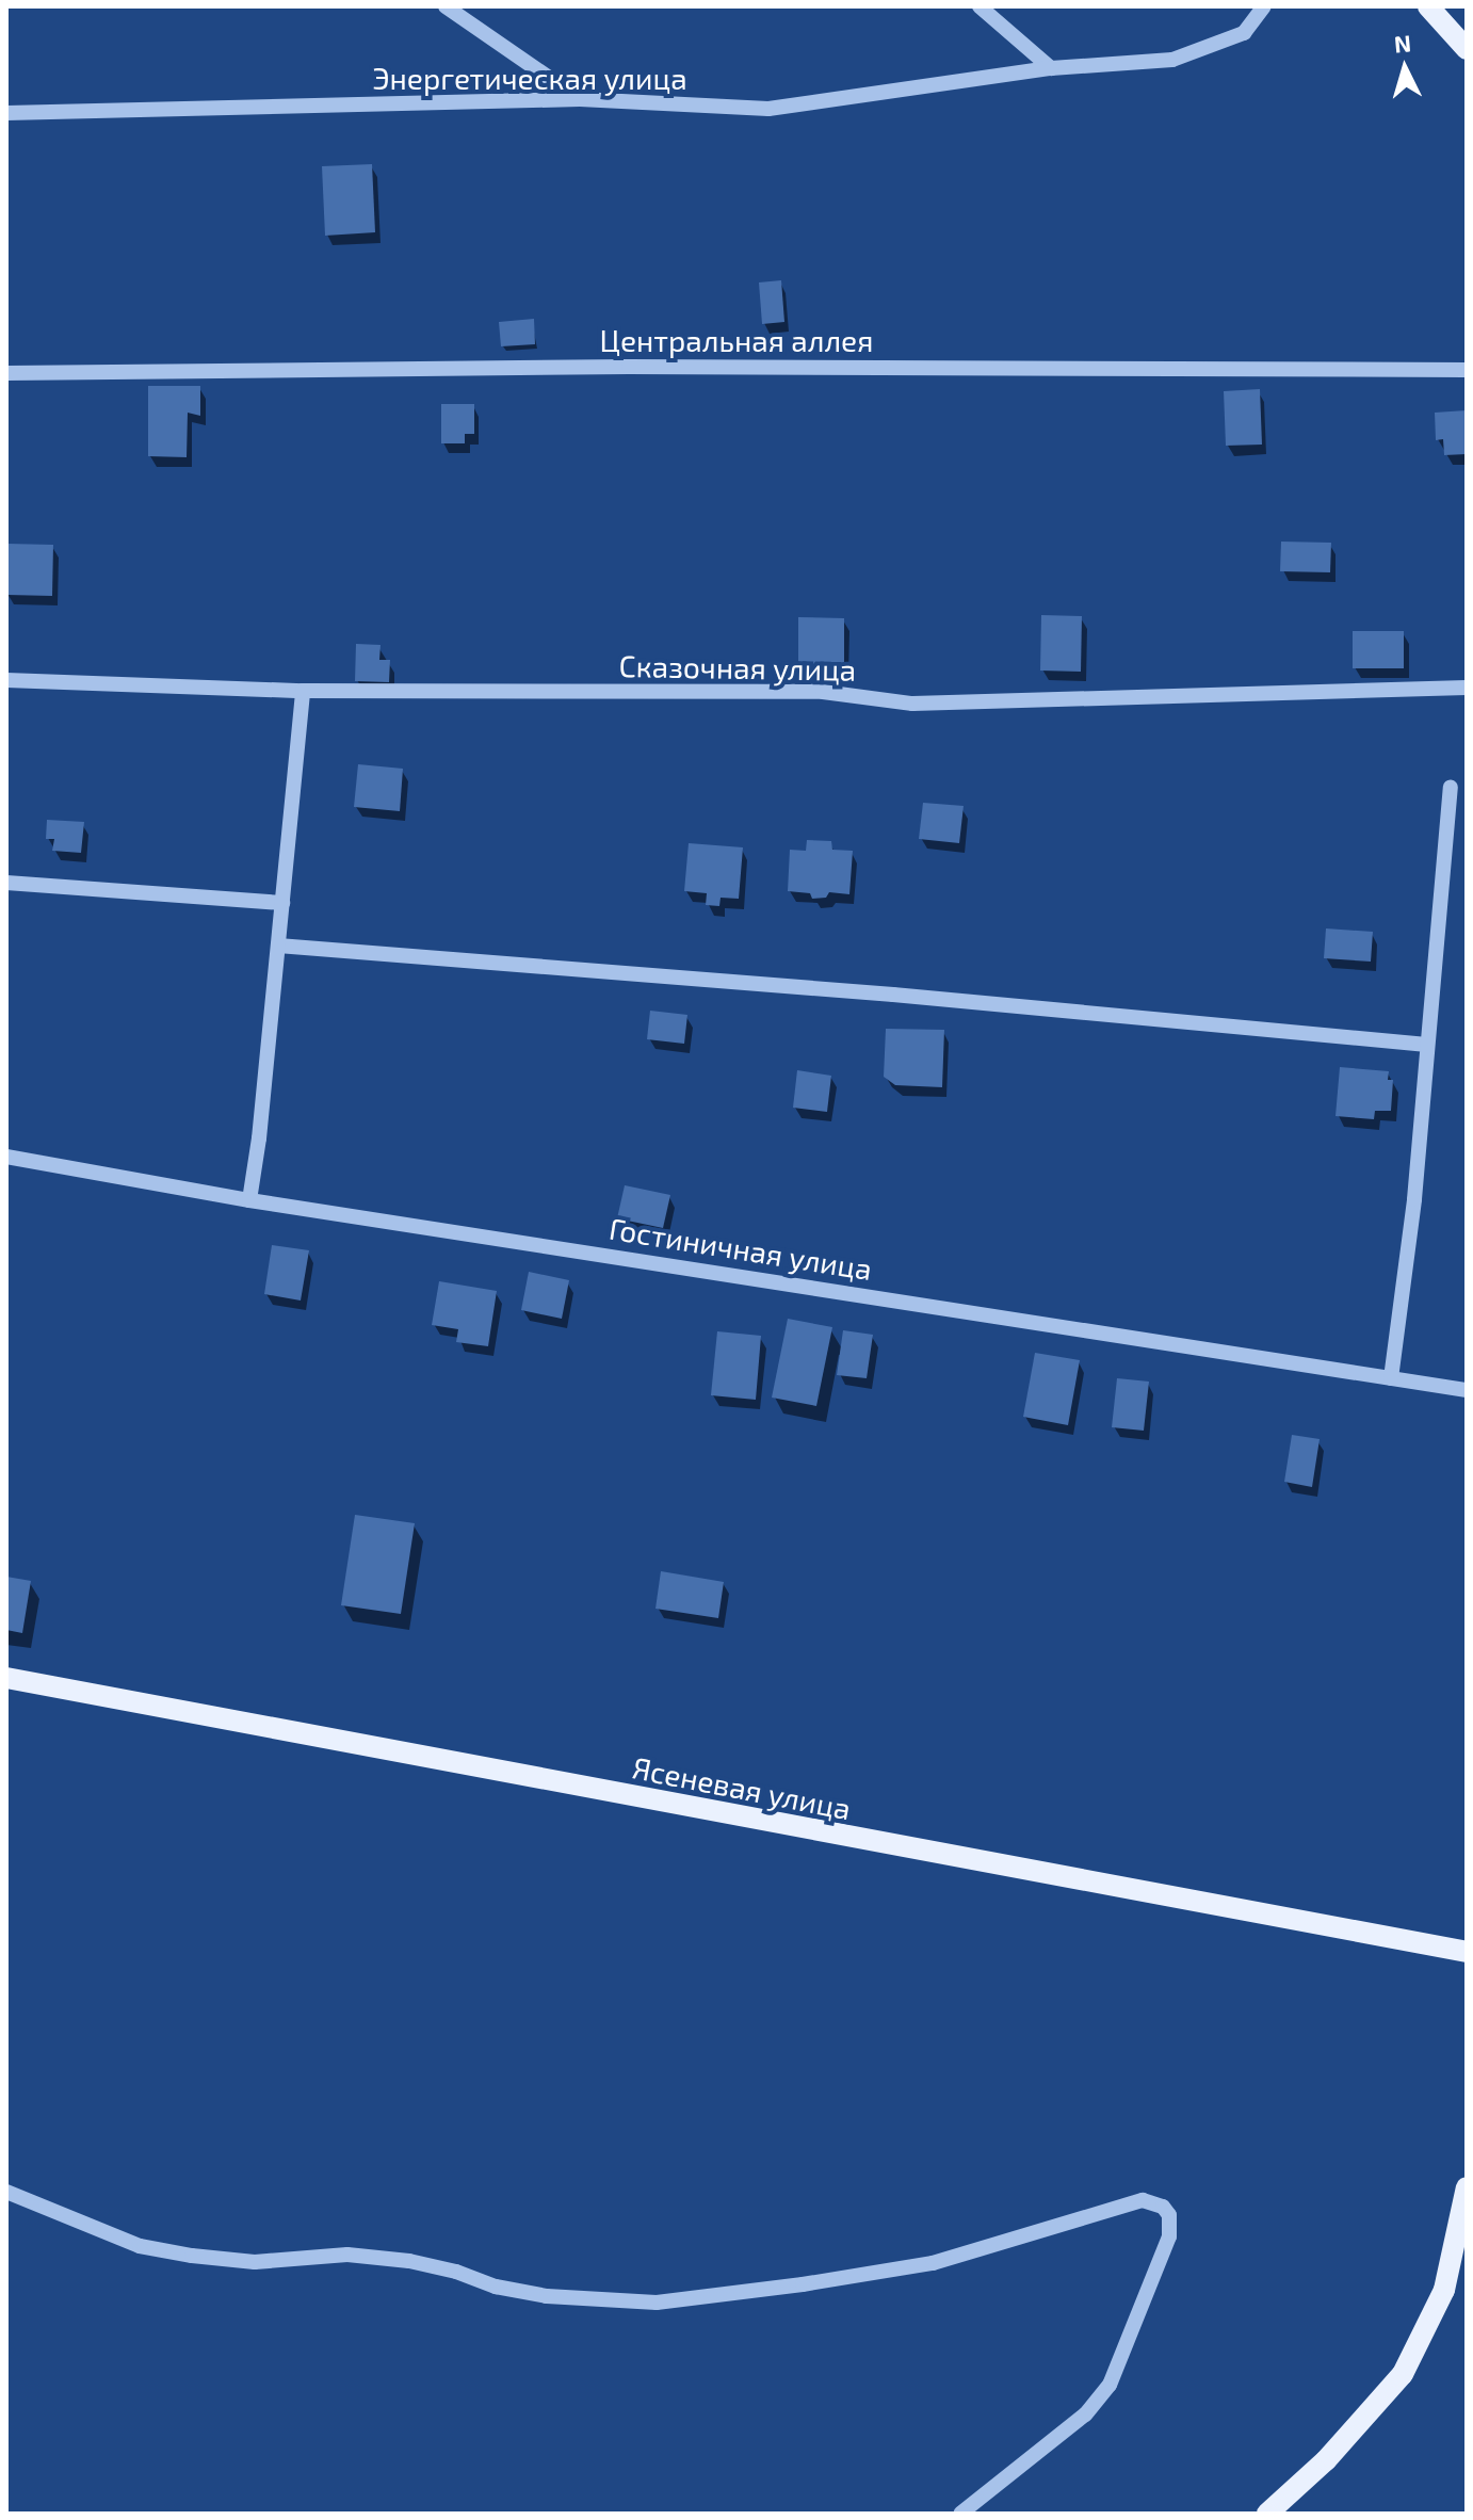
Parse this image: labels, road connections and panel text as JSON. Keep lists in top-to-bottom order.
{
  "streets": {
    "main road": ["Ясеневая улица"],
    "street": [
      "Энергетическая улица",
      "Центральная аллея",
      "Сказочная улица",
      "Гостиничная улица"
    ]
  },
  "north": "top"
}
